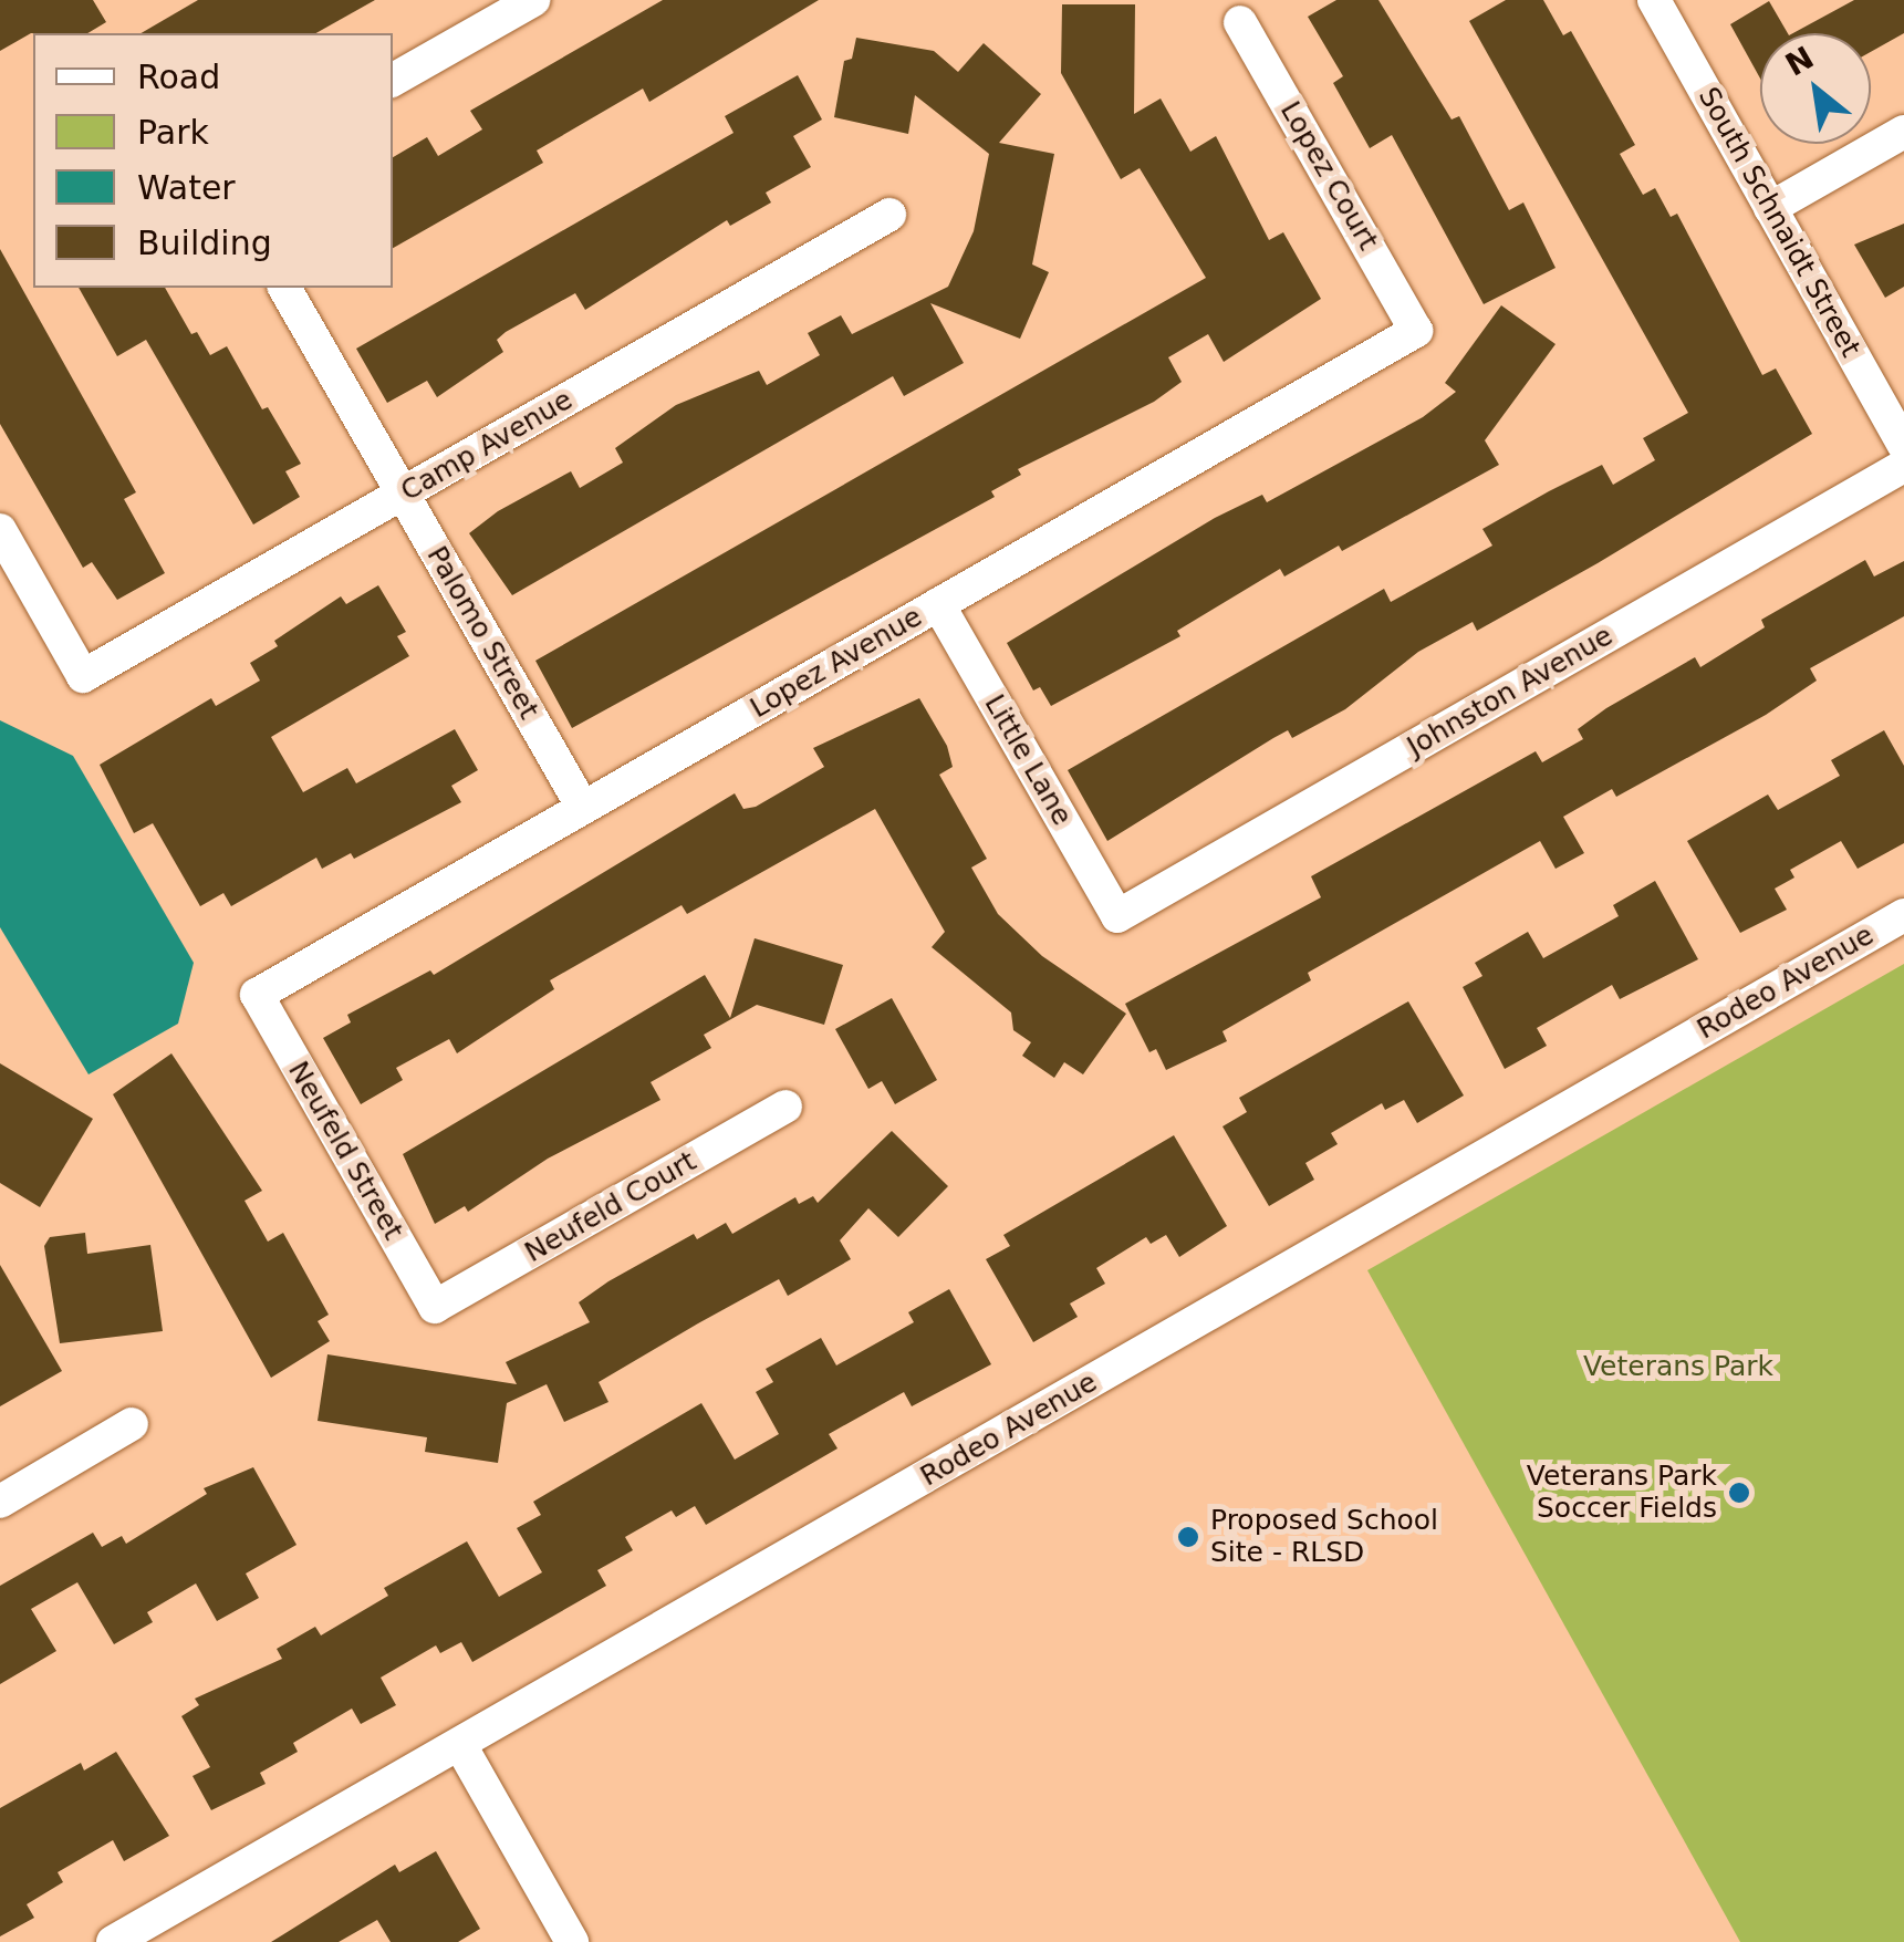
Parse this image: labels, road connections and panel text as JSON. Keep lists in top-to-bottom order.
{
  "streets": {
    "street": [
      "Lopez Court",
      "South Schnaidt Street",
      "Camp Avenue",
      "Palomo Street",
      "Lopez Avenue",
      "Johnston Avenue",
      "Little Lane",
      "Rodeo Avenue",
      "Neufeld Street",
      "Neufeld Court"
    ]
  },
  "crossings": [
    ["Lopez Court", "Lopez Avenue"],
    ["Camp Avenue", "Palomo Street"],
    ["Palomo Street", "Lopez Avenue"],
    ["Lopez Avenue", "Little Lane"],
    ["Lopez Avenue", "Neufeld Street"],
    ["Johnston Avenue", "Little Lane"],
    ["Neufeld Street", "Neufeld Court"]
  ],
  "parks": ["Veterans Park"],
  "places": ["Veterans Park Soccer Fields", "Proposed School Site - RLSD"],
  "legend": [
    "Road",
    "Park",
    "Water",
    "Building"
  ],
  "north": "top left"
}
